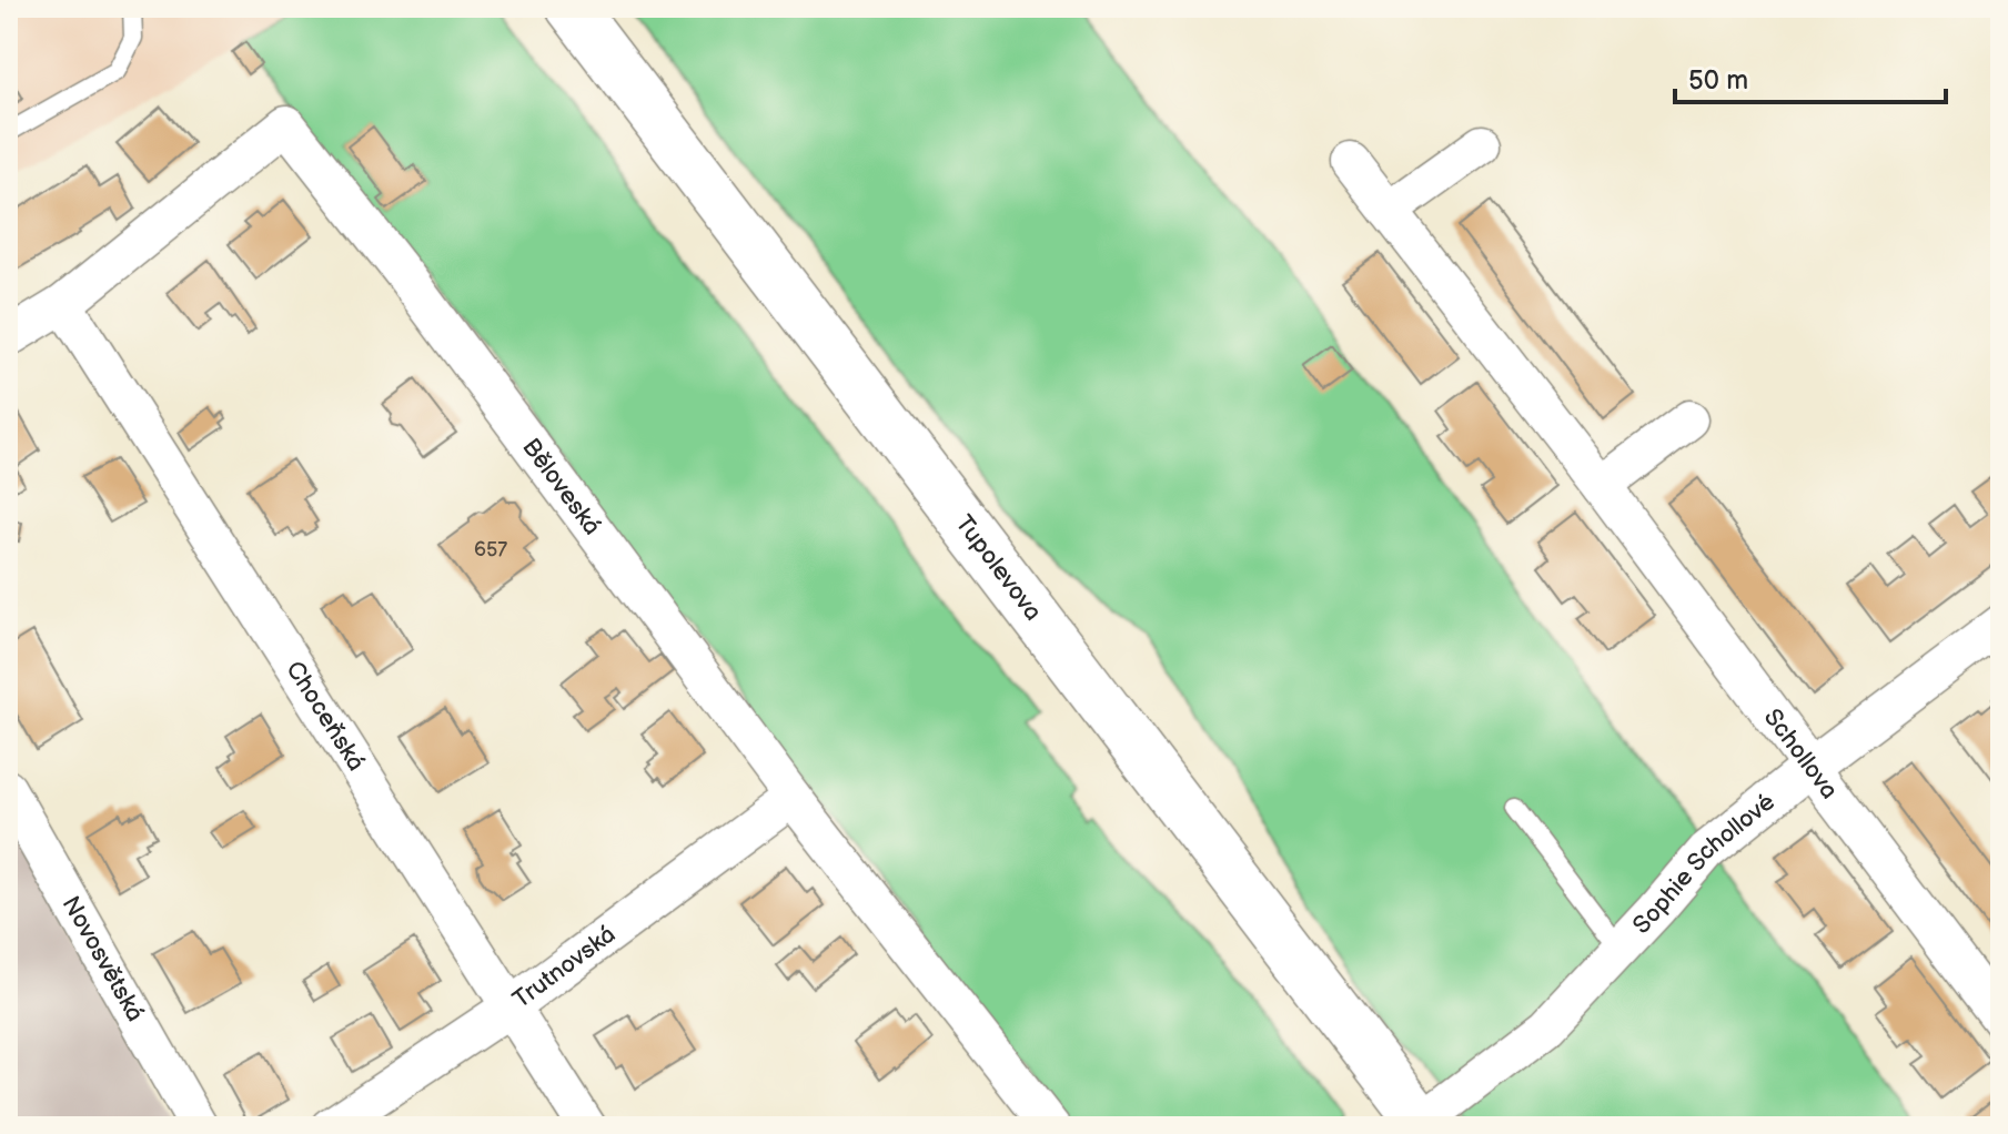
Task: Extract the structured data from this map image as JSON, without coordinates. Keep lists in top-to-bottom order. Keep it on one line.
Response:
{"streets":{"main road":["Tupolevova"],"street":["Běloveská","Choceňská","Schollova","Sophie Schollové","Novosvětská","Trutnovská"]},"crossings":[["Běloveská","Choceňská"],["Běloveská","Trutnovská"],["Tupolevova","Sophie Schollové"],["Choceňská","Trutnovská"],["Schollova","Sophie Schollové"]],"house_numbers":["657"],"scale_bar":"50 m"}
